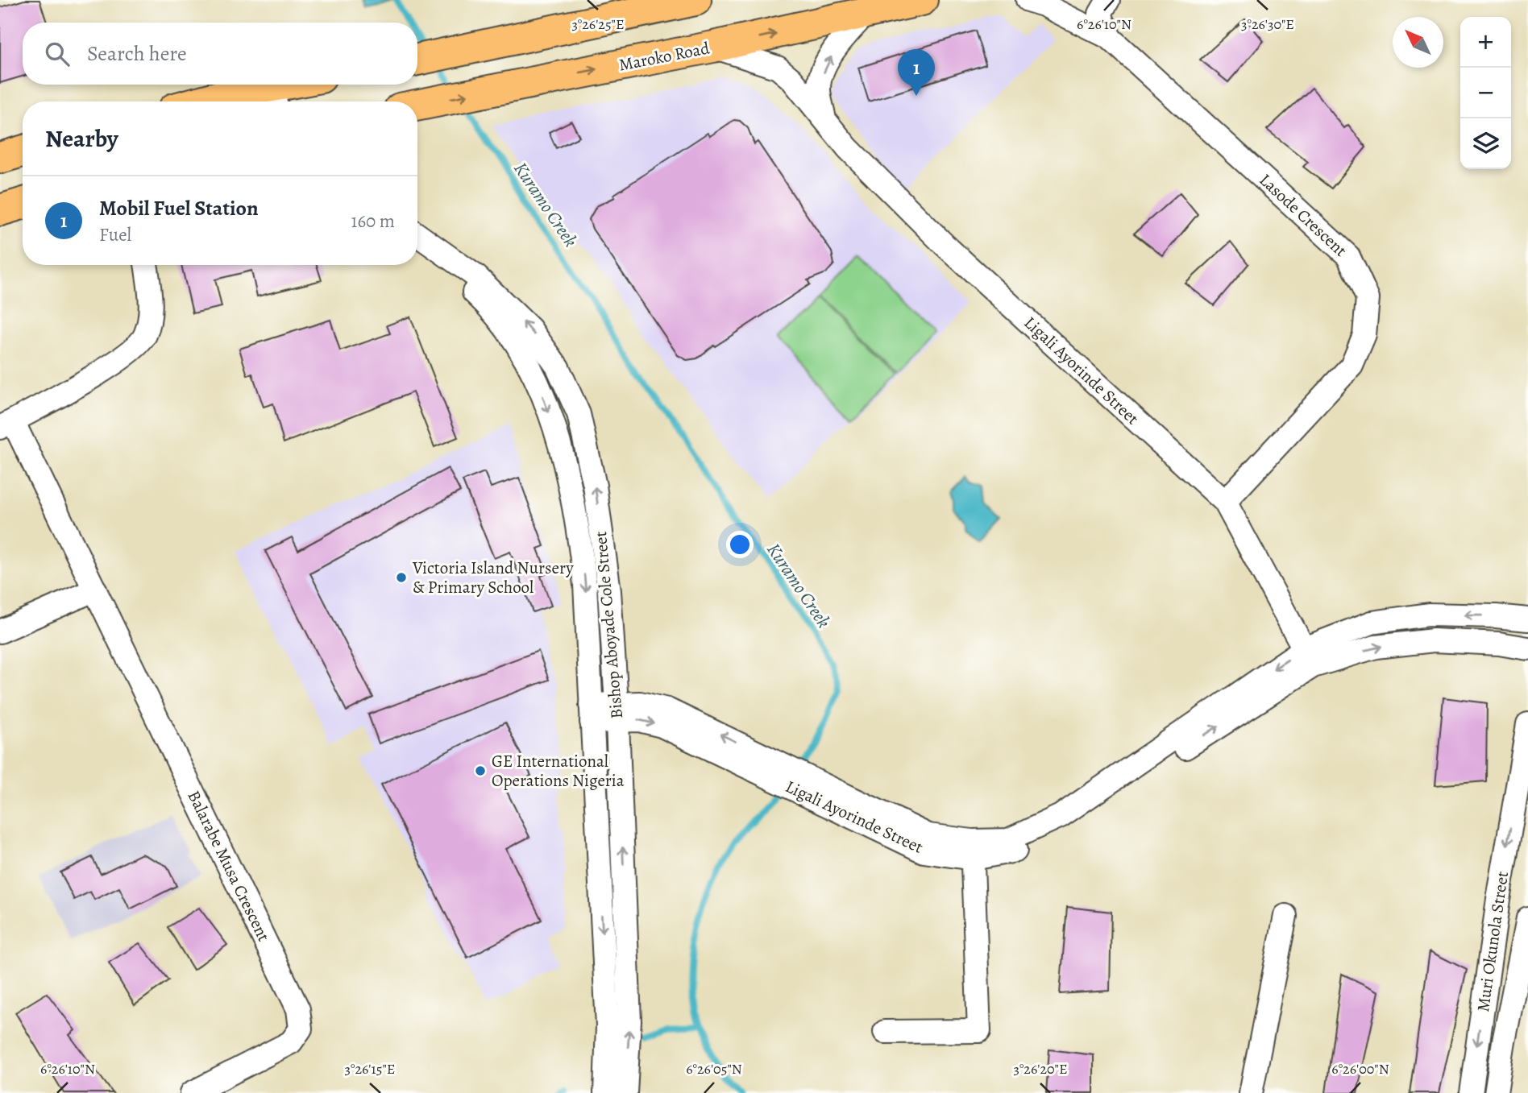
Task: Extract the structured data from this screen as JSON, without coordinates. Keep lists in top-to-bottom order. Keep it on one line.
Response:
{"streets":{"highway":["Maroko Road"],"street":["Lasode Crescent","Ligali Ayorinde Street","Bishop Aboyade Cole Street","Balarabe Musa Crescent","Muri Okunola Street"]},"crossings":[["Maroko Road","Ligali Ayorinde Street"],["Lasode Crescent","Ligali Ayorinde Street"],["Ligali Ayorinde Street","Bishop Aboyade Cole Street"]],"water":["Kuramo Creek"],"places":["Victoria Island Nursery & Primary School","GE International Operations Nigeria"],"north":"top left","page":{"map_buttons":["+","−"],"search":"Search here","pins":"1","heading":"Nearby","list":[{"mark":"1","name":"Mobil Fuel Station","note":"Fuel","value":"160 m"}]},"coordinates":["3°26'25\"E","3°26'30\"E","6°26'10\"N","6°26'05\"N","6°26'00\"N","3°26'15\"E","3°26'20\"E"]}
